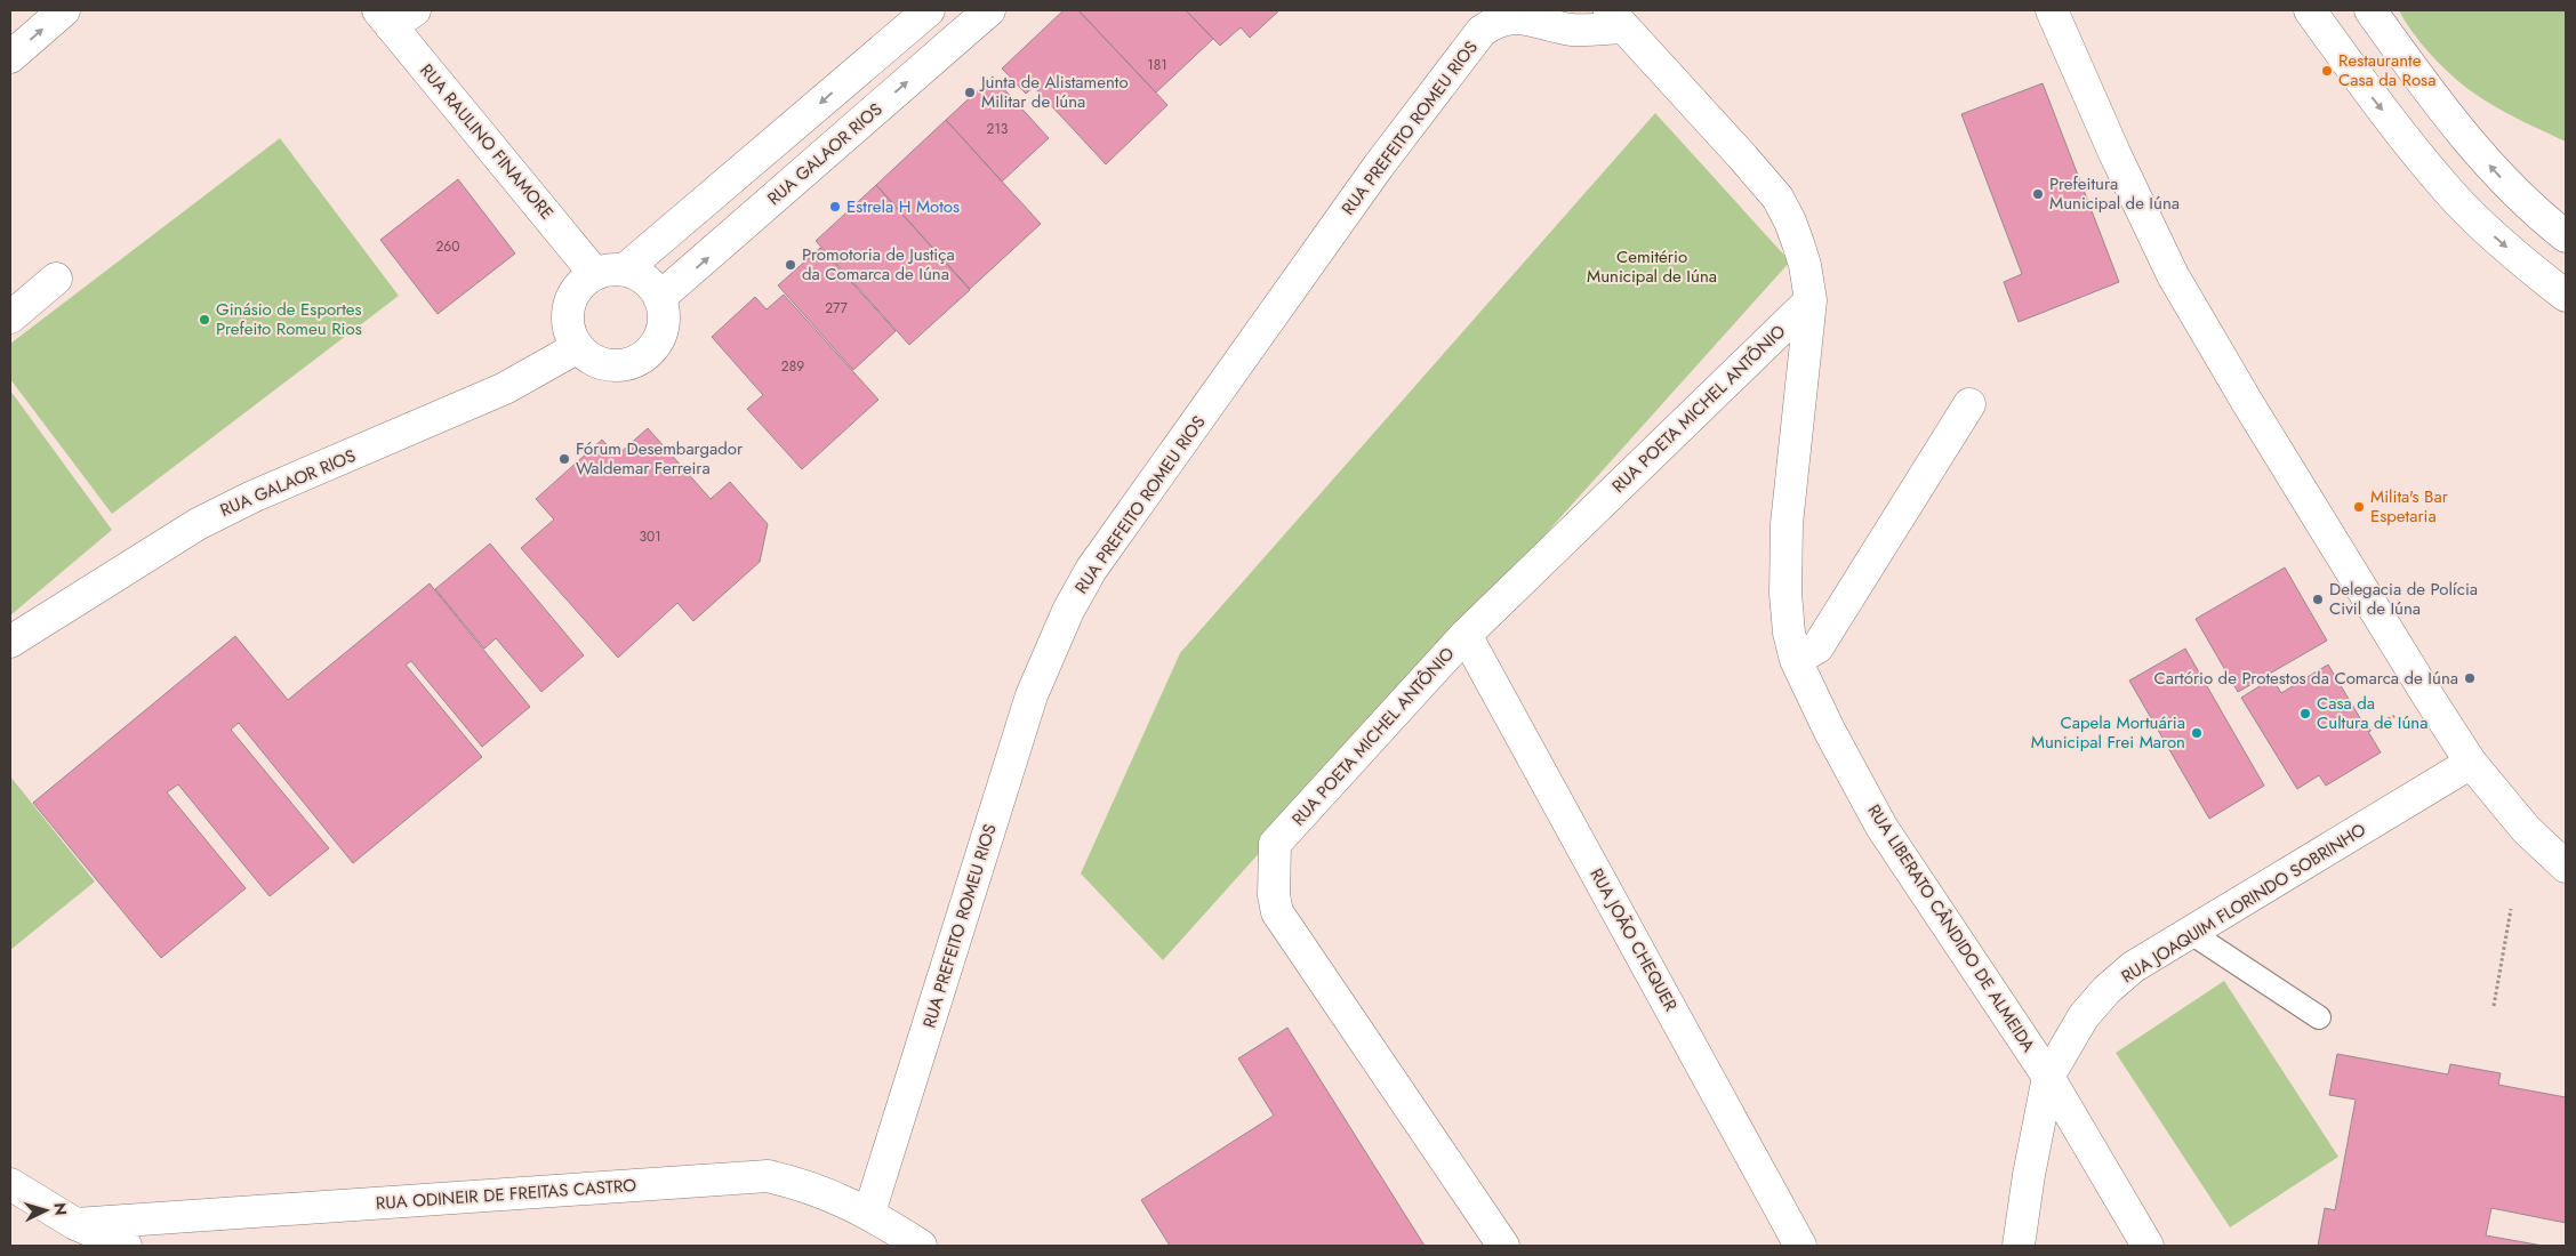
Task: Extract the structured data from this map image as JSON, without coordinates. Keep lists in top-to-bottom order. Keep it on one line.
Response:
{"streets":{"street":["RUA PREFEITO ROMEU RIOS","RUA RAULINO FINAMORE","RUA GALAOR RIOS","RUA POETA MICHEL ANTÔNIO","RUA JOAQUIM FLORINDO SOBRINHO","RUA LIBERATO CÂNDIDO DE ALMEIDA","RUA JOÃO CHEQUER","RUA ODINEIR DE FREITAS CASTRO"]},"crossings":[["RUA PREFEITO ROMEU RIOS","RUA LIBERATO CÂNDIDO DE ALMEIDA"],["RUA PREFEITO ROMEU RIOS","RUA ODINEIR DE FREITAS CASTRO"],["RUA RAULINO FINAMORE","RUA GALAOR RIOS"],["RUA POETA MICHEL ANTÔNIO","RUA LIBERATO CÂNDIDO DE ALMEIDA"],["RUA POETA MICHEL ANTÔNIO","RUA JOÃO CHEQUER"],["RUA JOAQUIM FLORINDO SOBRINHO","RUA LIBERATO CÂNDIDO DE ALMEIDA"]],"parks":["Cemitério Municipal de Iúna"],"places":["Restaurante Casa da Rosa","Junta de Alistamento Militar de Iúna","Prefeitura Municipal de Iúna","Estrela H Motos","Promotoria de Justiça da Comarca de Iúna","Ginásio de Esportes Prefeito Romeu Rios","Fórum Desembargador Waldemar Ferreira","Milita's Bar Espetaria","Delegacia de Polícia Civil de Iúna","Cartório de Protestos da Comarca de Iúna","Casa da Cultura de Iúna","Capela Mortuária Municipal Frei Maron"],"house_numbers":["181","213","260","277","289","301"],"north":"right"}
